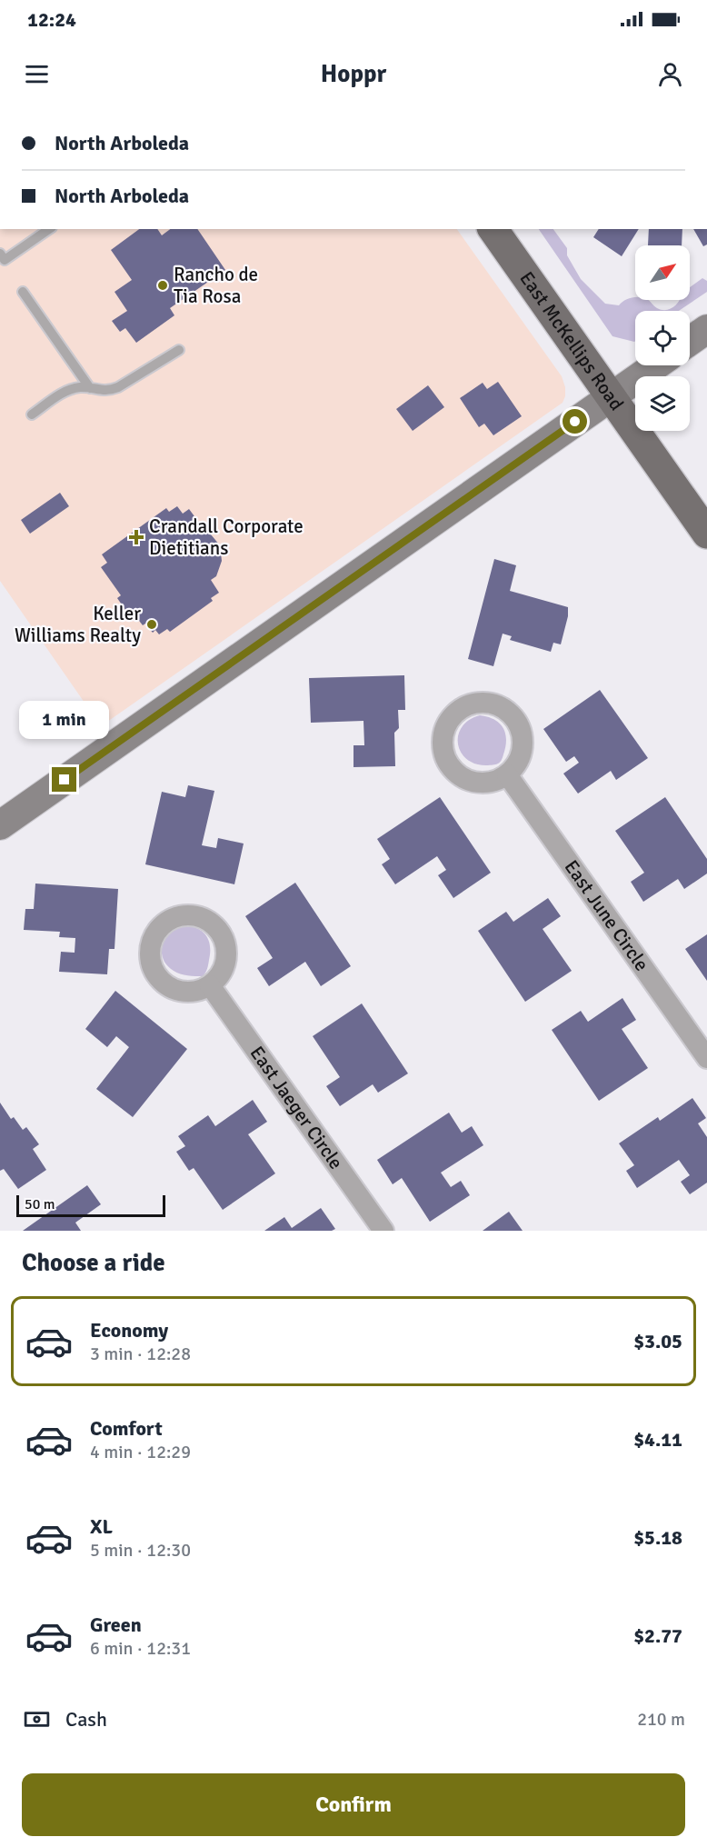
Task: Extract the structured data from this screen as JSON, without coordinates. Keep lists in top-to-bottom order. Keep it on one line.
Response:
{"streets":{"main road":["East McKellips Road"],"street":["East June Circle","East Jaeger Circle"]},"places":{"other":["Rancho de Tia Rosa","Keller Williams Realty"],"health":["Crandall Corporate Dietitians"]},"scale_bar":"50 m","north":"top right","page":{"status":"12:24","header":"Hoppr","banner":["North Arboleda","North Arboleda"],"bubble":"1 min","scale":"50 m","heading":"Choose a ride","list":[{"name":"Economy","note":"3 min · 12:28","value":"$3.05"},{"name":"Comfort","note":"4 min · 12:29","value":"$4.11"},{"name":"XL","note":"5 min · 12:30","value":"$5.18"},{"name":"Green","note":"6 min · 12:31","value":"$2.77"}],"pay":["Cash","210 m"],"buttons":"Confirm"}}
